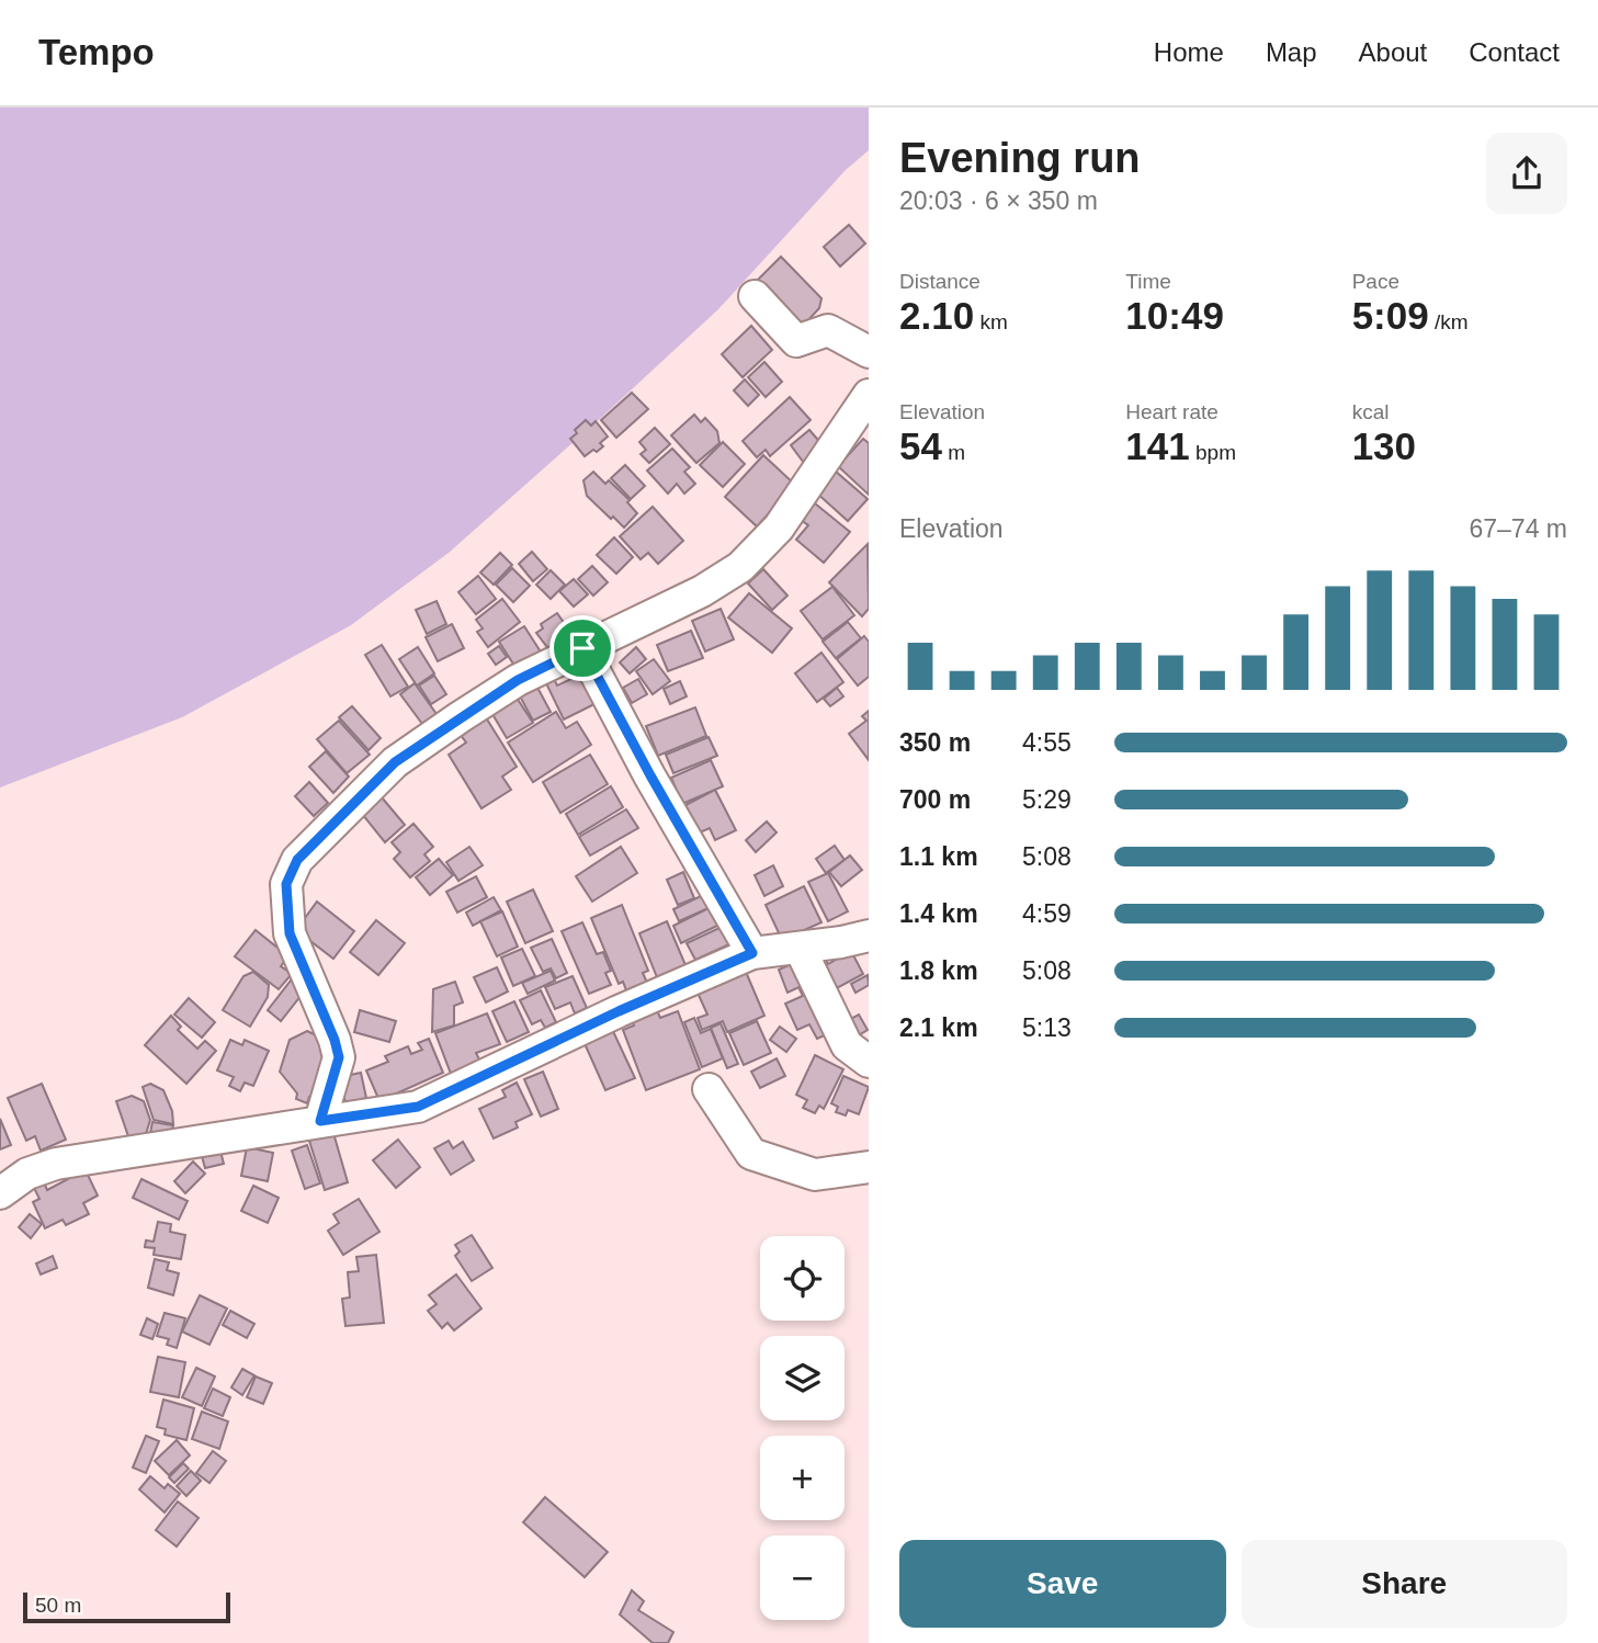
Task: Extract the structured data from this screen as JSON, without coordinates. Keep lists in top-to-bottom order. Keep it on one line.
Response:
{"scale_bar":"50 m","page":{"header":"Tempo","nav":["Home","Map","About","Contact"],"heading":["Evening run","20:03 · 6 × 350 m"],"stats":[["Distance","2.10 km"],["Time","10:49"],["Pace","5:09 /km"],["Elevation","54 m"],["Heart rate","141 bpm"],["kcal","130"]],"chart":["Elevation","67–74 m"],"list":[{"name":"350 m","note":"4:55"},{"name":"700 m","note":"5:29"},{"name":"1.1 km","note":"5:08"},{"name":"1.4 km","note":"4:59"},{"name":"1.8 km","note":"5:08"},{"name":"2.1 km","note":"5:13"}],"map_buttons":["+","−"],"buttons":["Save","Share"],"scale":"50 m"}}
